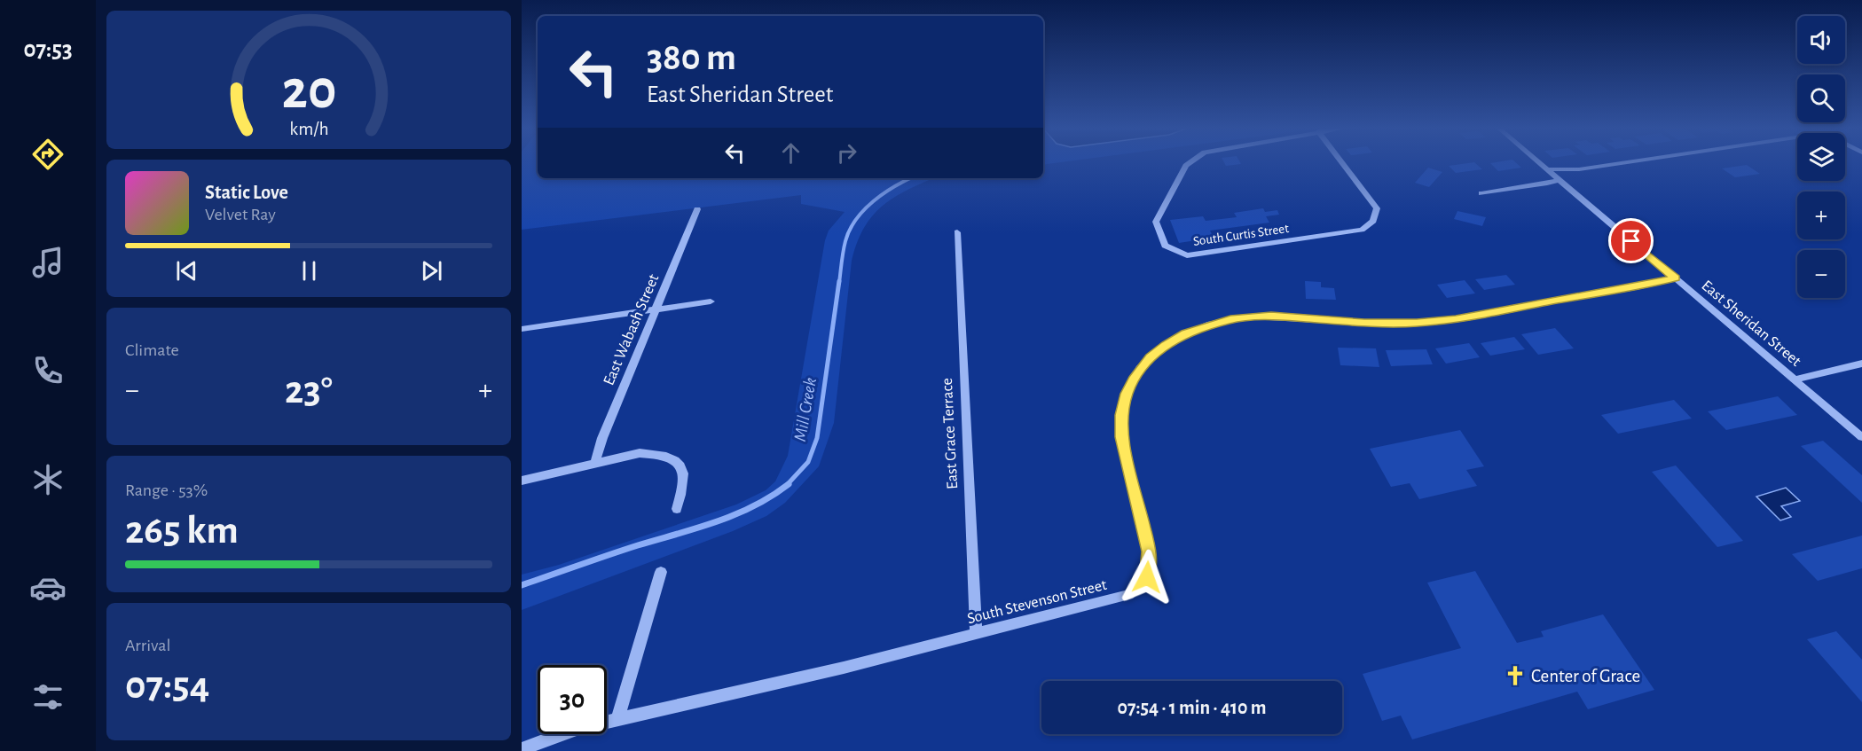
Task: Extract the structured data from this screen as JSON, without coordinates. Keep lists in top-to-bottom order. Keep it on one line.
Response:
{"streets":{"street":["South Curtis Street","East Sheridan Street","East Wabash Street","East Grace Terrace","South Stevenson Street"]},"crossings":[["East Sheridan Street","South Stevenson Street"],["East Grace Terrace","South Stevenson Street"]],"water":["Mill Creek"],"places":{"church":["Center of Grace"]},"page":{"tabs":"07:53","map_buttons":["+","−"],"turn":["380 m","East Sheridan Street"],"song":["Static Love","Velvet Ray"],"tile":["Climate",["Range · 53%","265 km"],["Arrival","07:54"]],"heat":["−","23°","+"],"limit":"30","trip":"07:54 · 1 min · 410 m","gauge":["20","km/h"]}}
